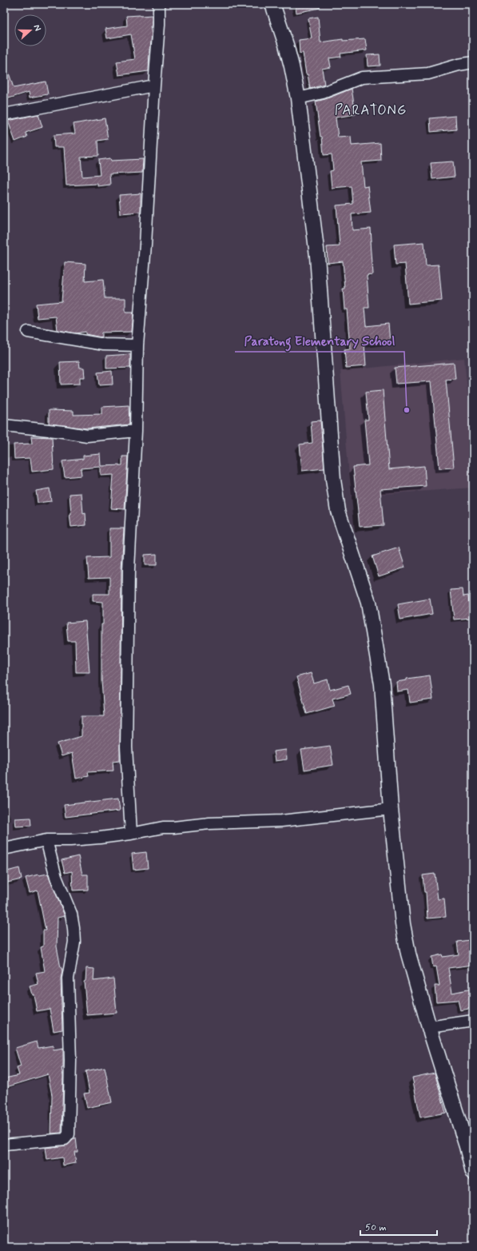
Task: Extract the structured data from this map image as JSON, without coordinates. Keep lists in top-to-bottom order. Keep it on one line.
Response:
{"districts":["PARATONG"],"places":["Paratong Elementary School"],"scale_bar":"50 m","north":"right"}
